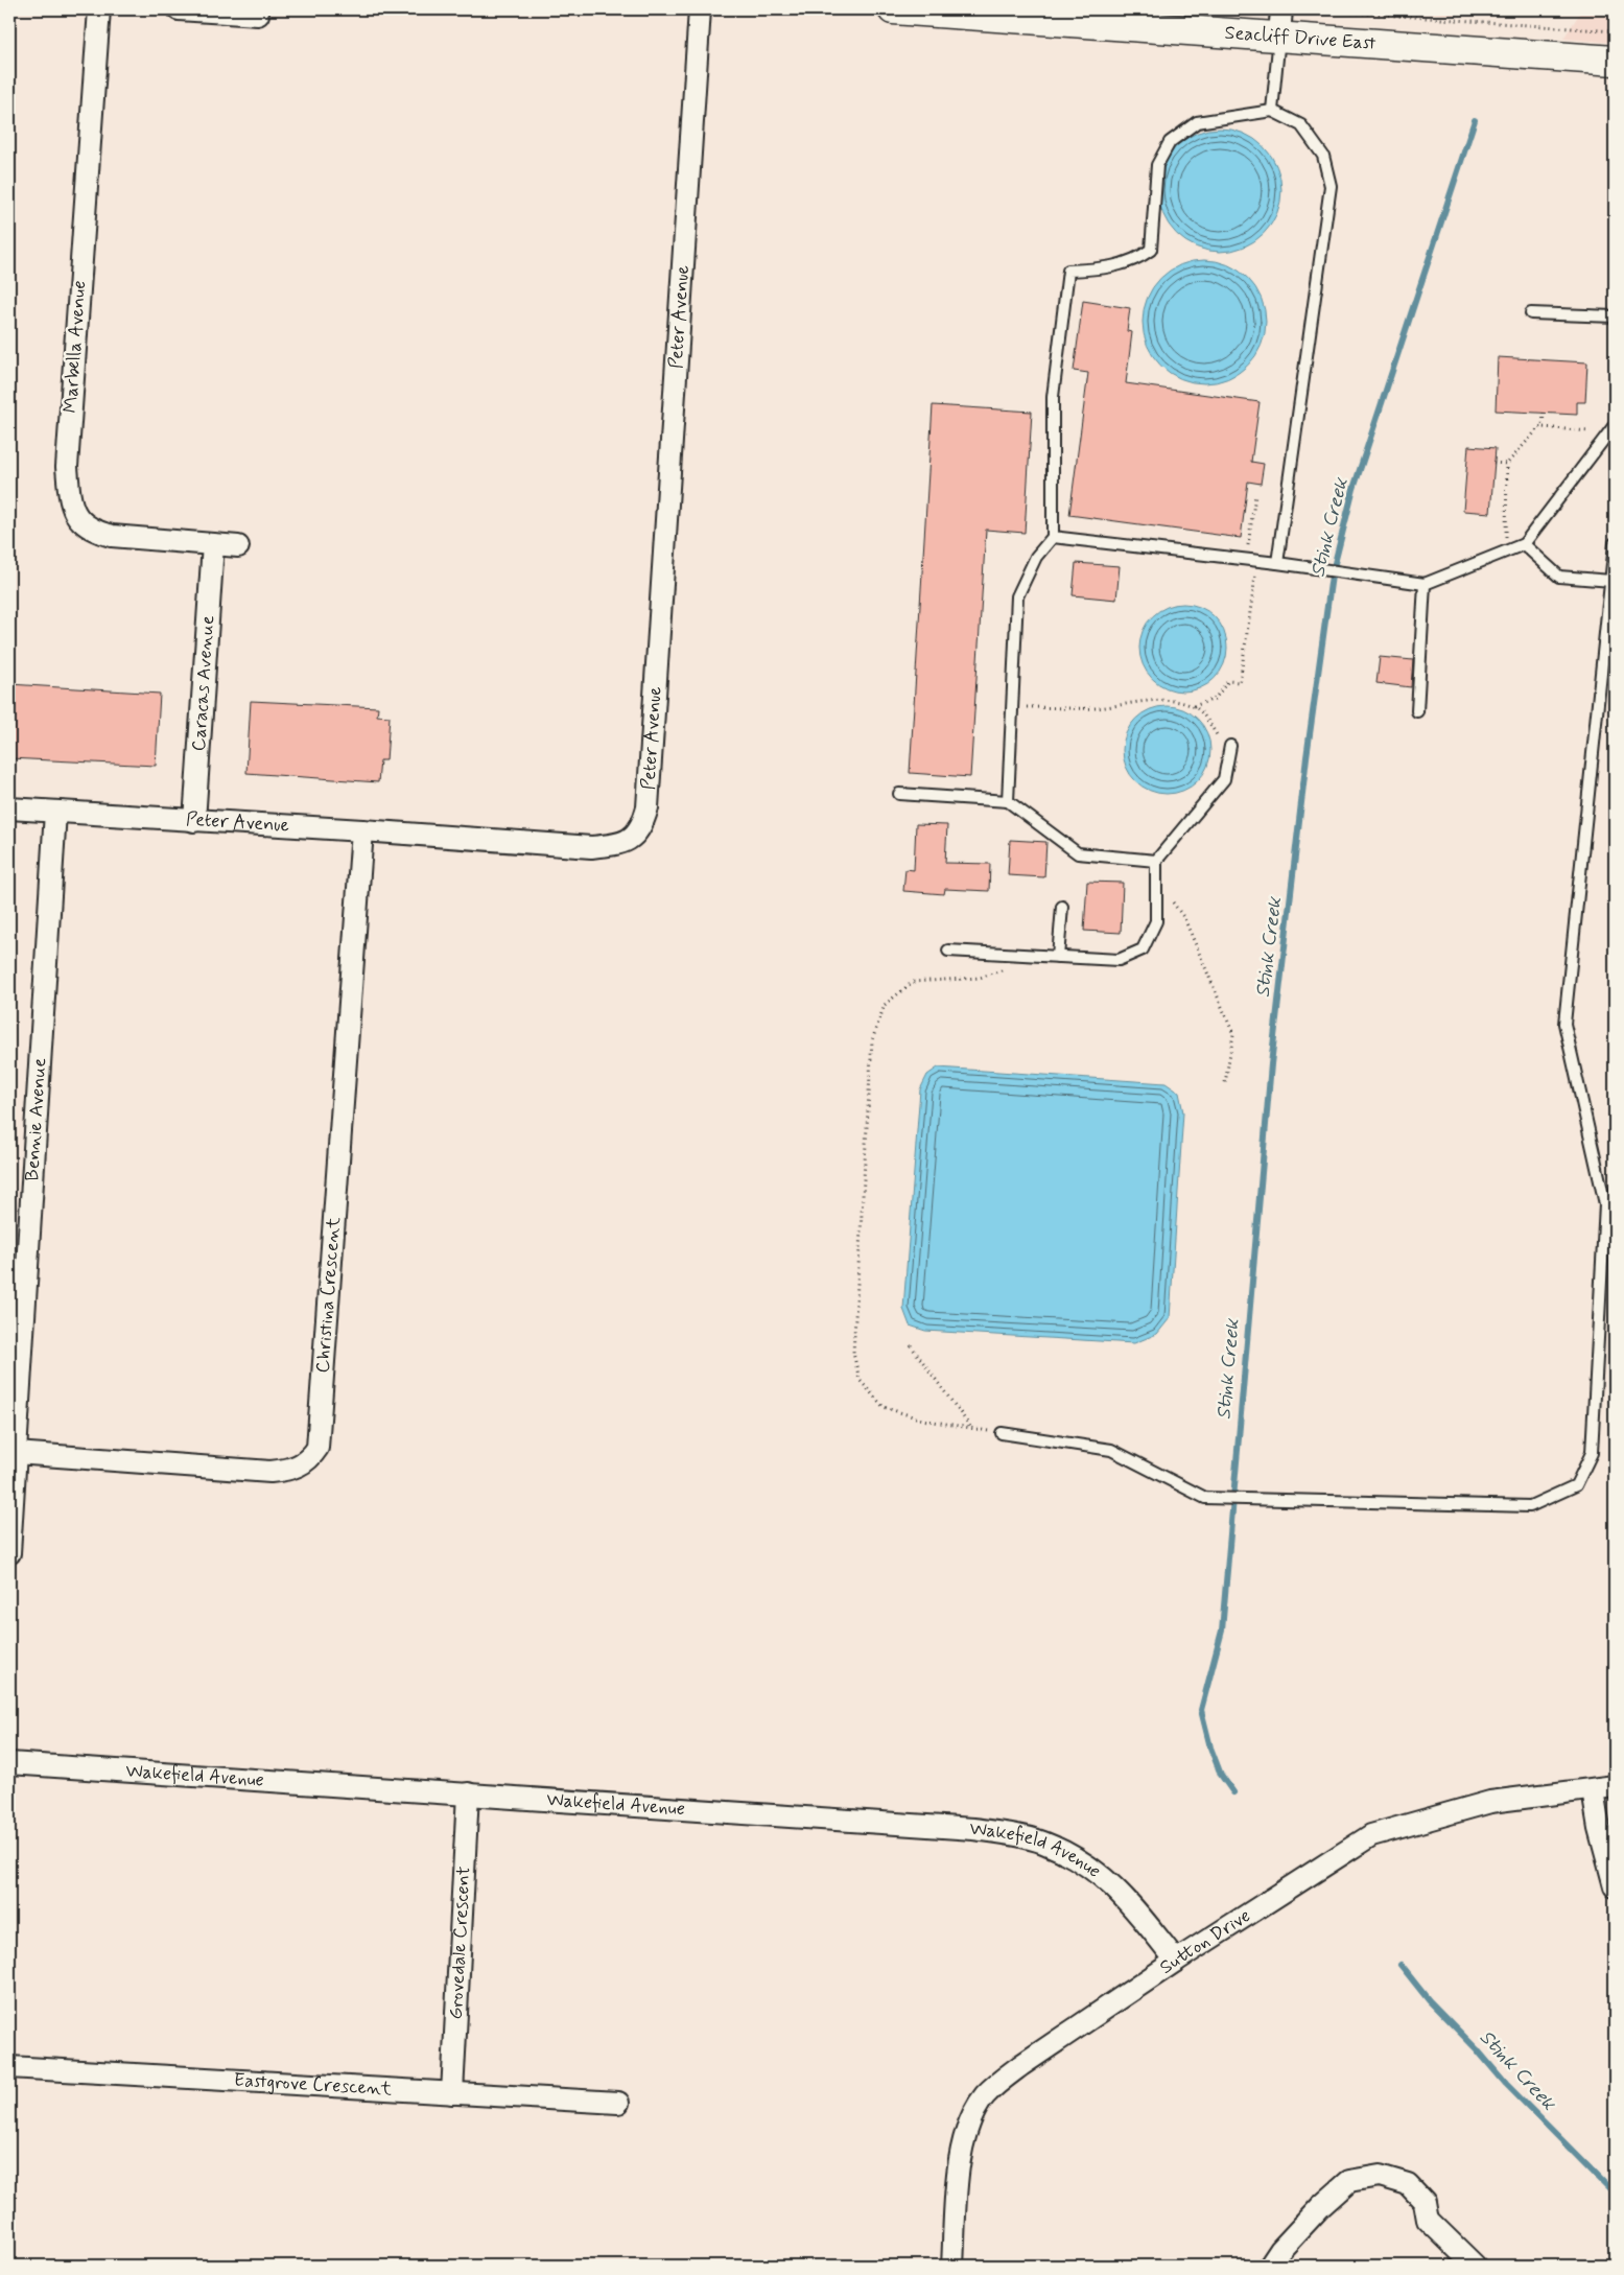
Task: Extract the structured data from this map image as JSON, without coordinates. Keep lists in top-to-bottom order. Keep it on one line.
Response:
{"streets":{"main road":["Seacliff Drive East"],"street":["Peter Avenue","Marbella Avenue","Caracas Avenue","Bennie Avenue","Christina Crescent","Wakefield Avenue","Sutton Drive","Grovedale Crescent","Eastgrove Crescent"]},"crossings":[["Peter Avenue","Caracas Avenue"],["Peter Avenue","Bennie Avenue"],["Peter Avenue","Christina Crescent"],["Marbella Avenue","Caracas Avenue"],["Bennie Avenue","Christina Crescent"],["Wakefield Avenue","Sutton Drive"],["Wakefield Avenue","Grovedale Crescent"],["Grovedale Crescent","Eastgrove Crescent"]],"water":["Stink Creek"]}
